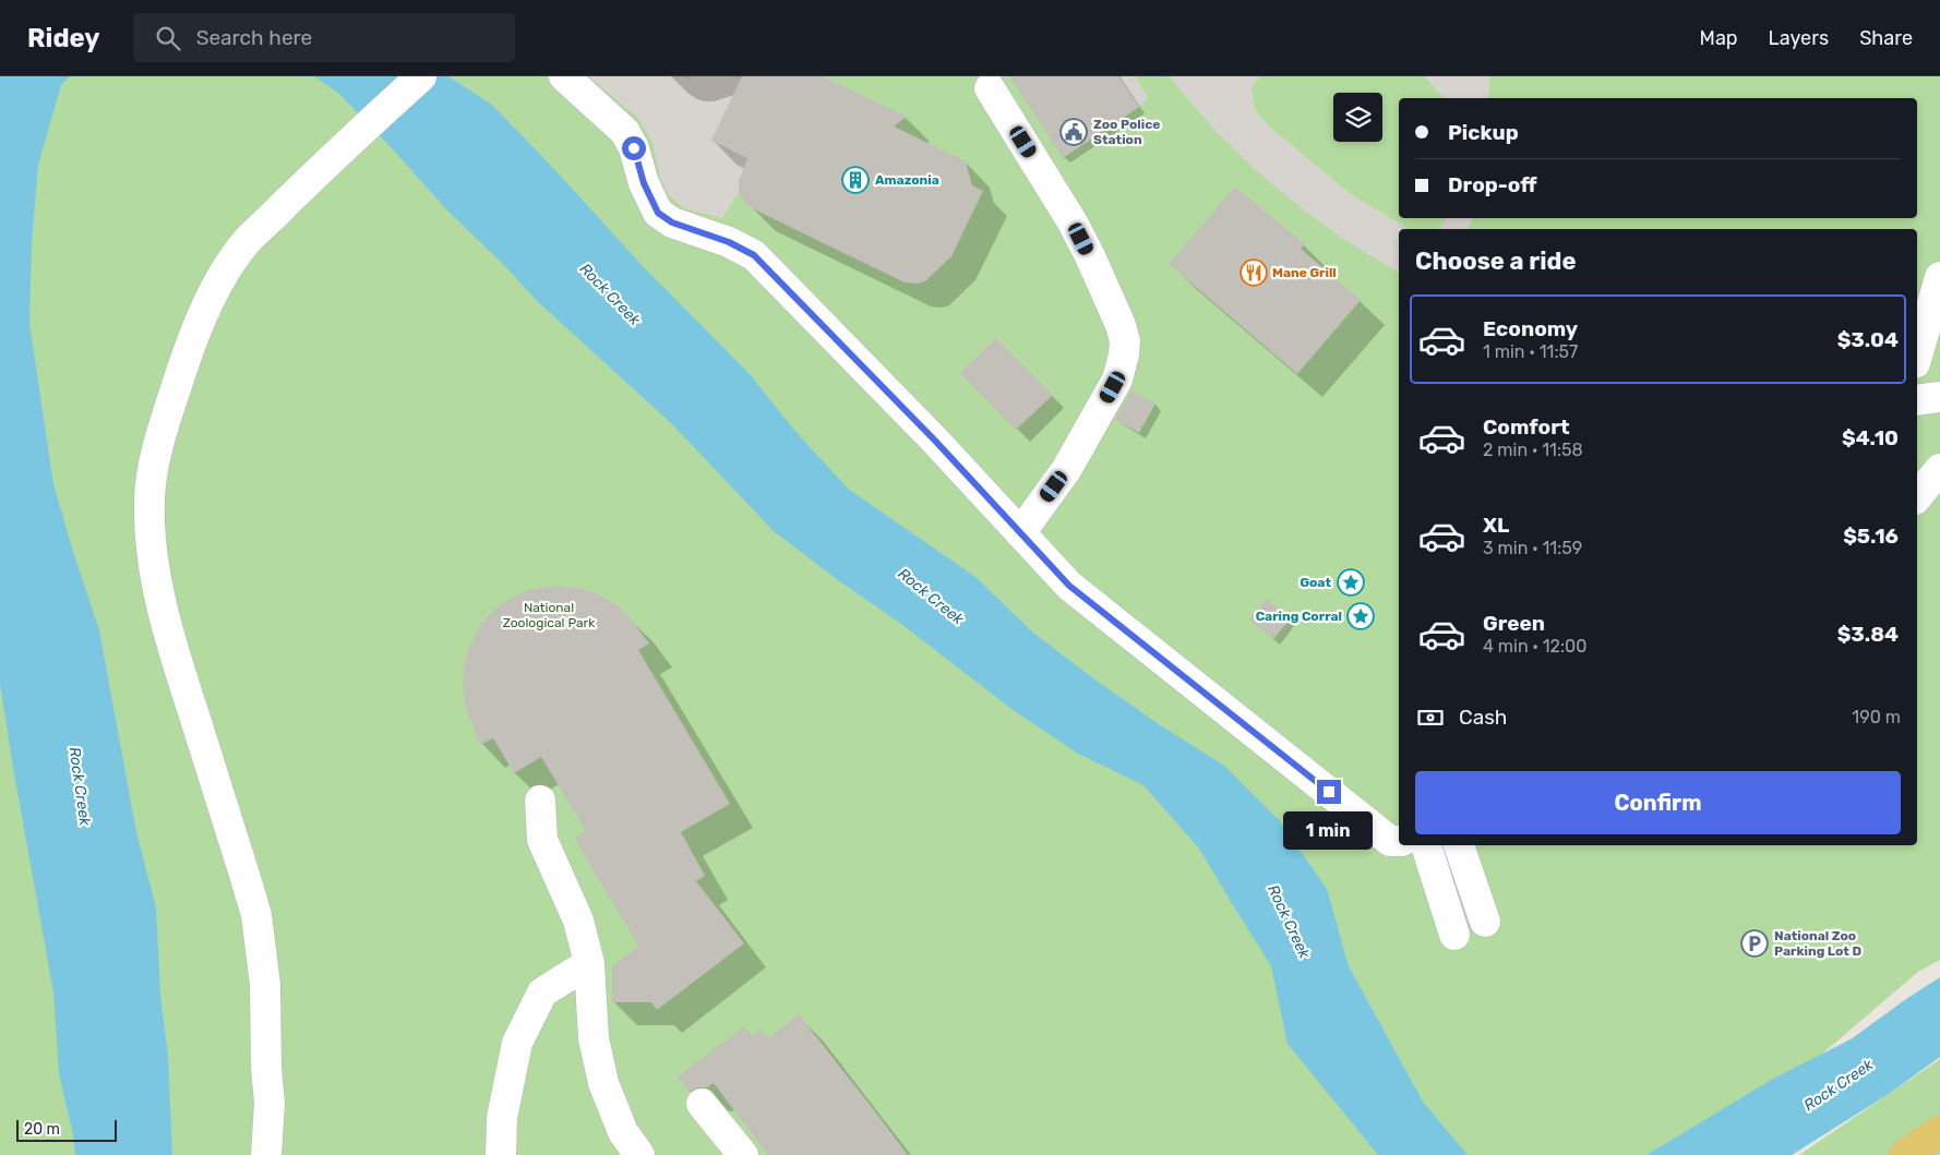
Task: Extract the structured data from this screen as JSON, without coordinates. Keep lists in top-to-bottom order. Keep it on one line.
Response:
{"water":["Rock Creek"],"parks":["National Zoological Park"],"places":{"public building":["Zoo Police Station"],"building":["Amazonia"],"restaurant":["Mane Grill"],"place":["Goat","Caring Corral"],"parking":["National Zoo Parking Lot D"]},"scale_bar":"20 m","page":{"header":"Ridey","search":"Search here","nav":["Map","Layers","Share"],"banner":["Pickup","Drop-off"],"heading":"Choose a ride","list":[{"name":"Economy","note":"1 min · 11:57","value":"$3.04"},{"name":"Comfort","note":"2 min · 11:58","value":"$4.10"},{"name":"XL","note":"3 min · 11:59","value":"$5.16"},{"name":"Green","note":"4 min · 12:00","value":"$3.84"}],"pay":["Cash","190 m"],"buttons":"Confirm","bubble":"1 min","scale":"20 m"}}
